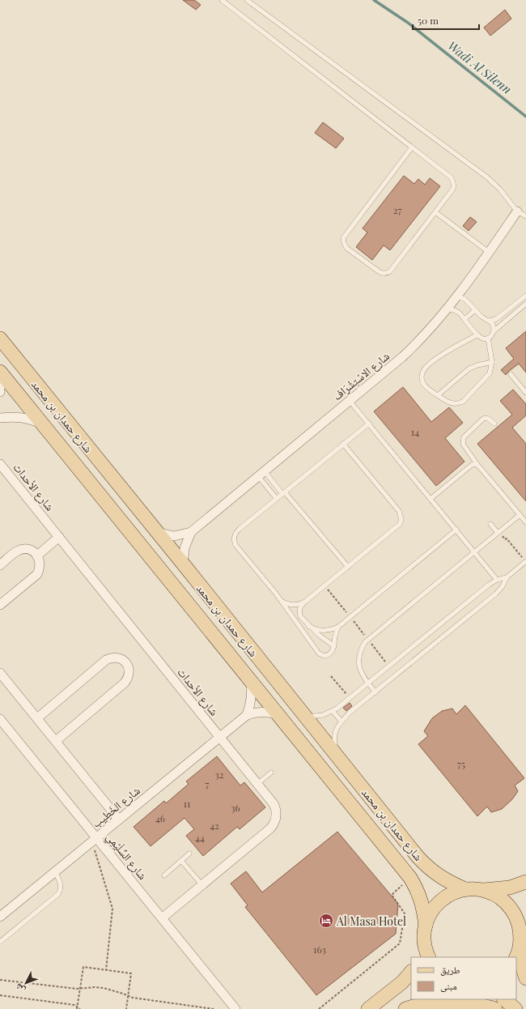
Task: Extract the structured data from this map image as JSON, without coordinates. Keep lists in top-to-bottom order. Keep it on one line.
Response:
{"streets":{"main road":["شارع حمدان بن محمد"],"street":["شارع الاسْتِشْرَاف","شارع الأحداث","شارع الخَطِيب","شارع السِّلَيْمِي"]},"crossings":[["شارع الاسْتِشْرَاف","شارع حمدان بن محمد"],["شارع الأحداث","شارع الخَطِيب"],["شارع الأحداث","شارع السِّلَيْمِي"],["شارع الخَطِيب","شارع السِّلَيْمِي"]],"water":["Wadi Al Silenn"],"places":{"hotel":["Al Masa Hotel"]},"house_numbers":["27","14","75","32","7","11","36","46","42","44","163"],"legend":["طريق","مبنى"],"scale_bar":"50 m","north":"bottom left"}
